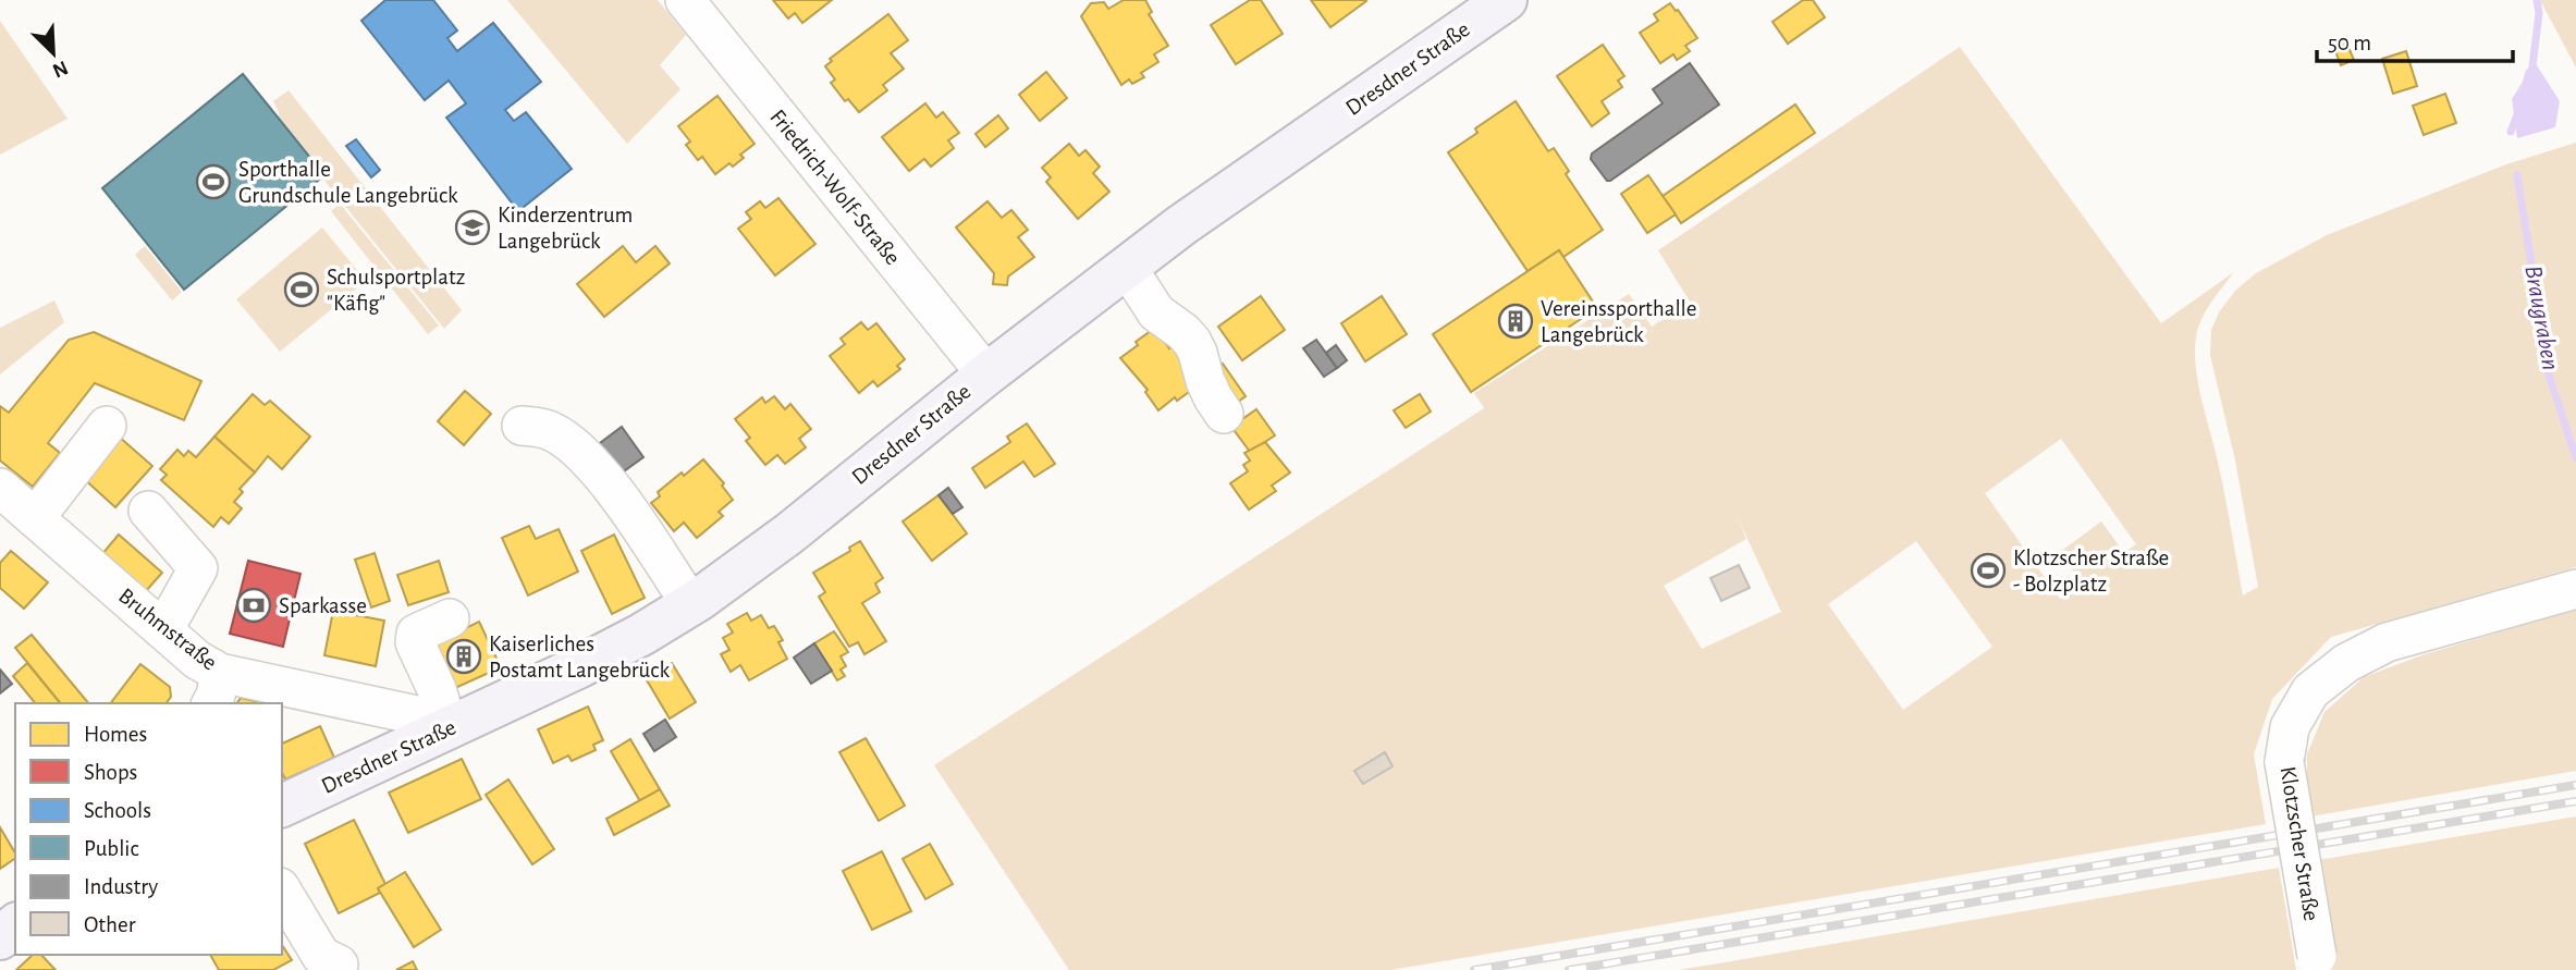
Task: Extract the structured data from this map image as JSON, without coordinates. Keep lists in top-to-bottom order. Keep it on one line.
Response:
{"streets":{"main road":["Dresdner Straße"],"street":["Friedrich-Wolf-Straße","Bruhmstraße","Klotzscher Straße"]},"crossings":[["Dresdner Straße","Friedrich-Wolf-Straße"],["Dresdner Straße","Bruhmstraße"]],"water":["Braugraben"],"places":{"sports":["Sporthalle Grundschule Langebrück","Schulsportplatz \"Käfig\"","Klotzscher Straße - Bolzplatz"],"school or university":["Kinderzentrum Langebrück"],"building":["Vereinssporthalle Langebrück","Kaiserliches Postamt Langebrück"],"bank":["Sparkasse"]},"legend":["Homes","Shops","Schools","Public","Industry","Other"],"scale_bar":"50 m","north":"bottom right"}
